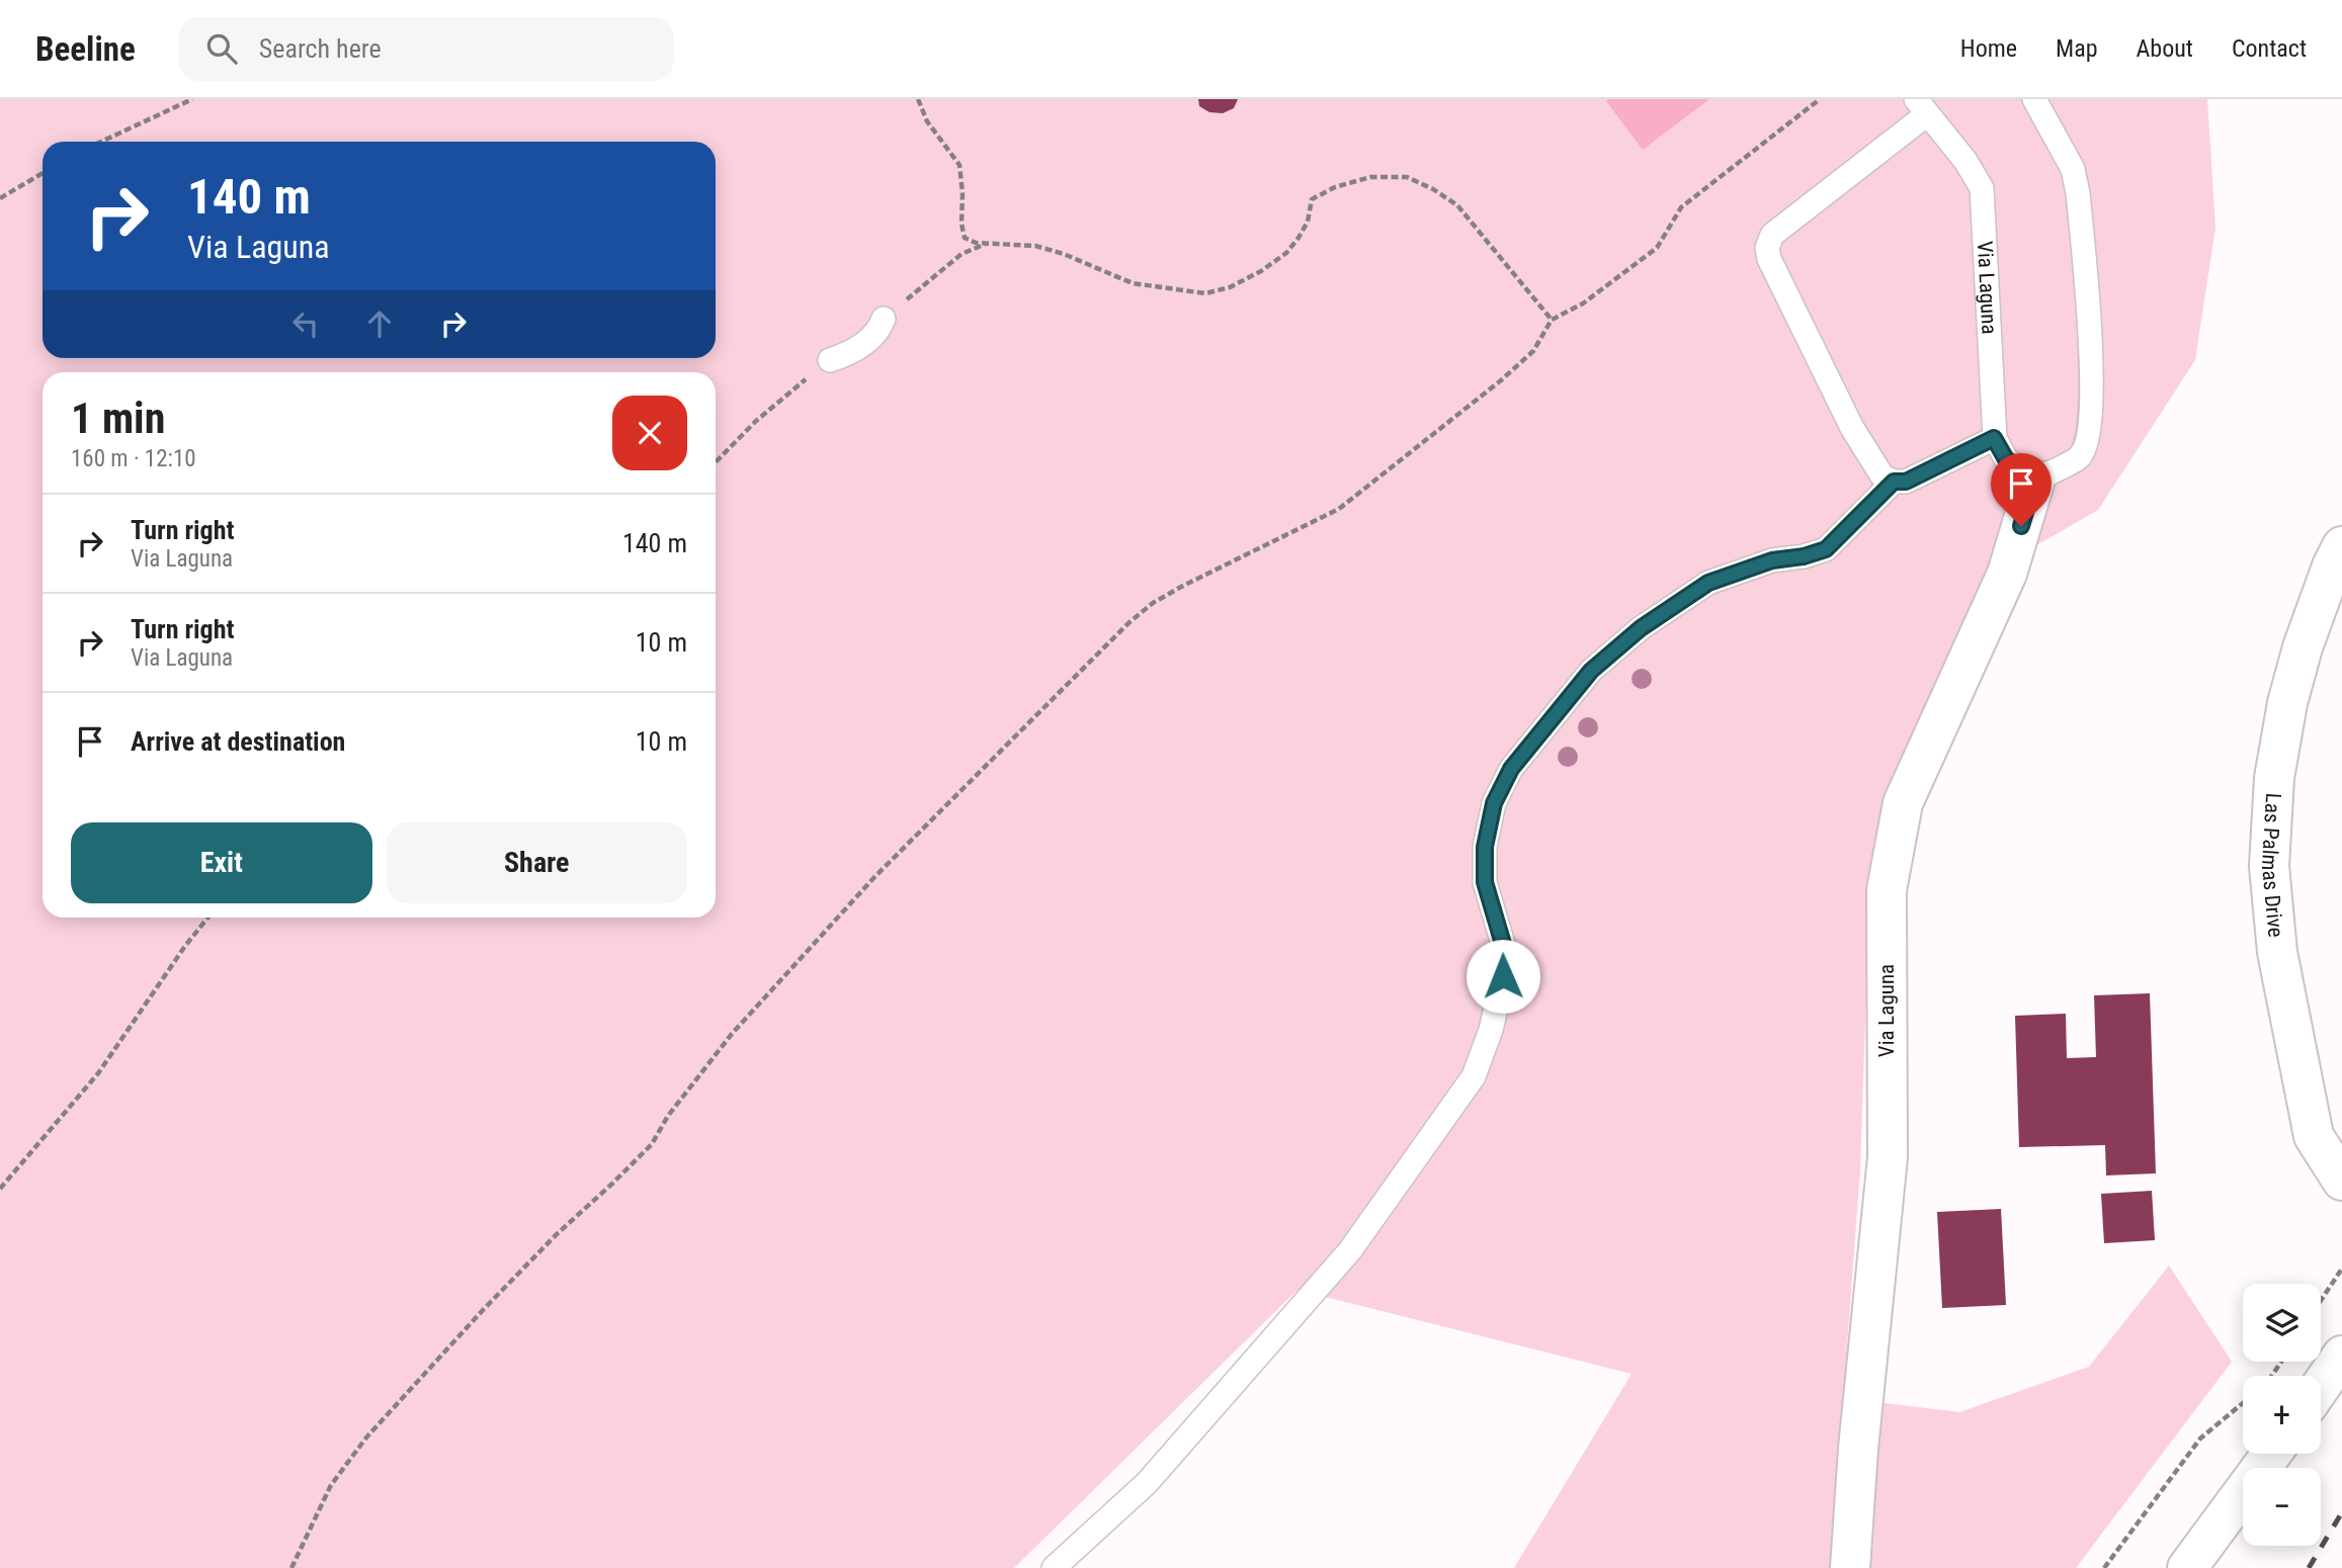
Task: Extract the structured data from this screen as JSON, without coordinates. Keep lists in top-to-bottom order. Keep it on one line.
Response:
{"streets":{"street":["Via Laguna","Las Palmas Drive"]},"page":{"header":"Beeline","search":"Search here","nav":["Home","Map","About","Contact"],"turn":["140 m","Via Laguna"],"heading":["1 min","160 m · 12:10"],"list":[{"name":"Turn right","note":"Via Laguna","value":"140 m"},{"name":"Turn right","note":"Via Laguna","value":"10 m"},{"name":"Arrive at destination","value":"10 m"}],"buttons":["Exit","Share"],"map_buttons":["+","−"]}}
